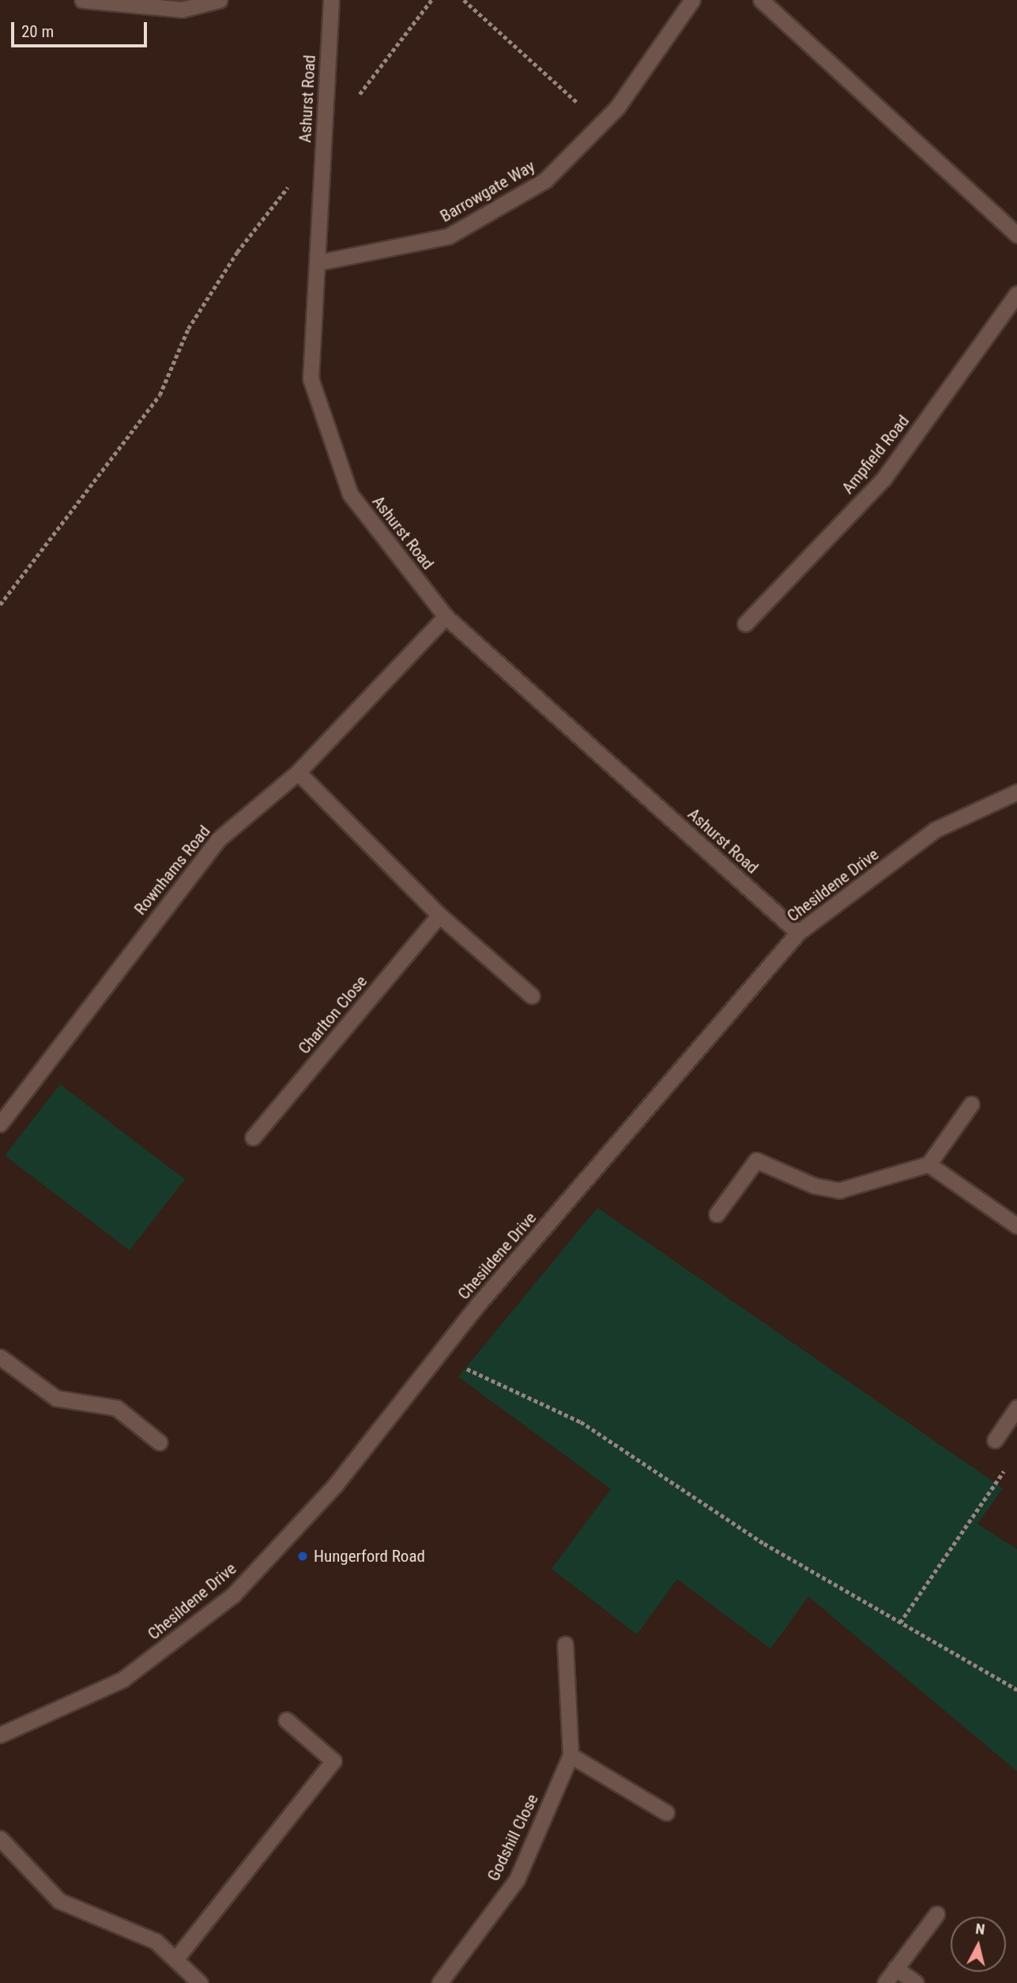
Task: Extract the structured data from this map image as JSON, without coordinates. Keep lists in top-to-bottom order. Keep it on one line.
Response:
{"streets":{"street":["Ashurst Road","Barrowgate Way","Ampfield Road","Rownhams Road","Chesildene Drive","Charlton Close","Godshill Close"]},"crossings":[["Ashurst Road","Barrowgate Way"],["Ashurst Road","Rownhams Road"],["Ashurst Road","Chesildene Drive"]],"places":["Hungerford Road"],"scale_bar":"20 m","north":"top"}
